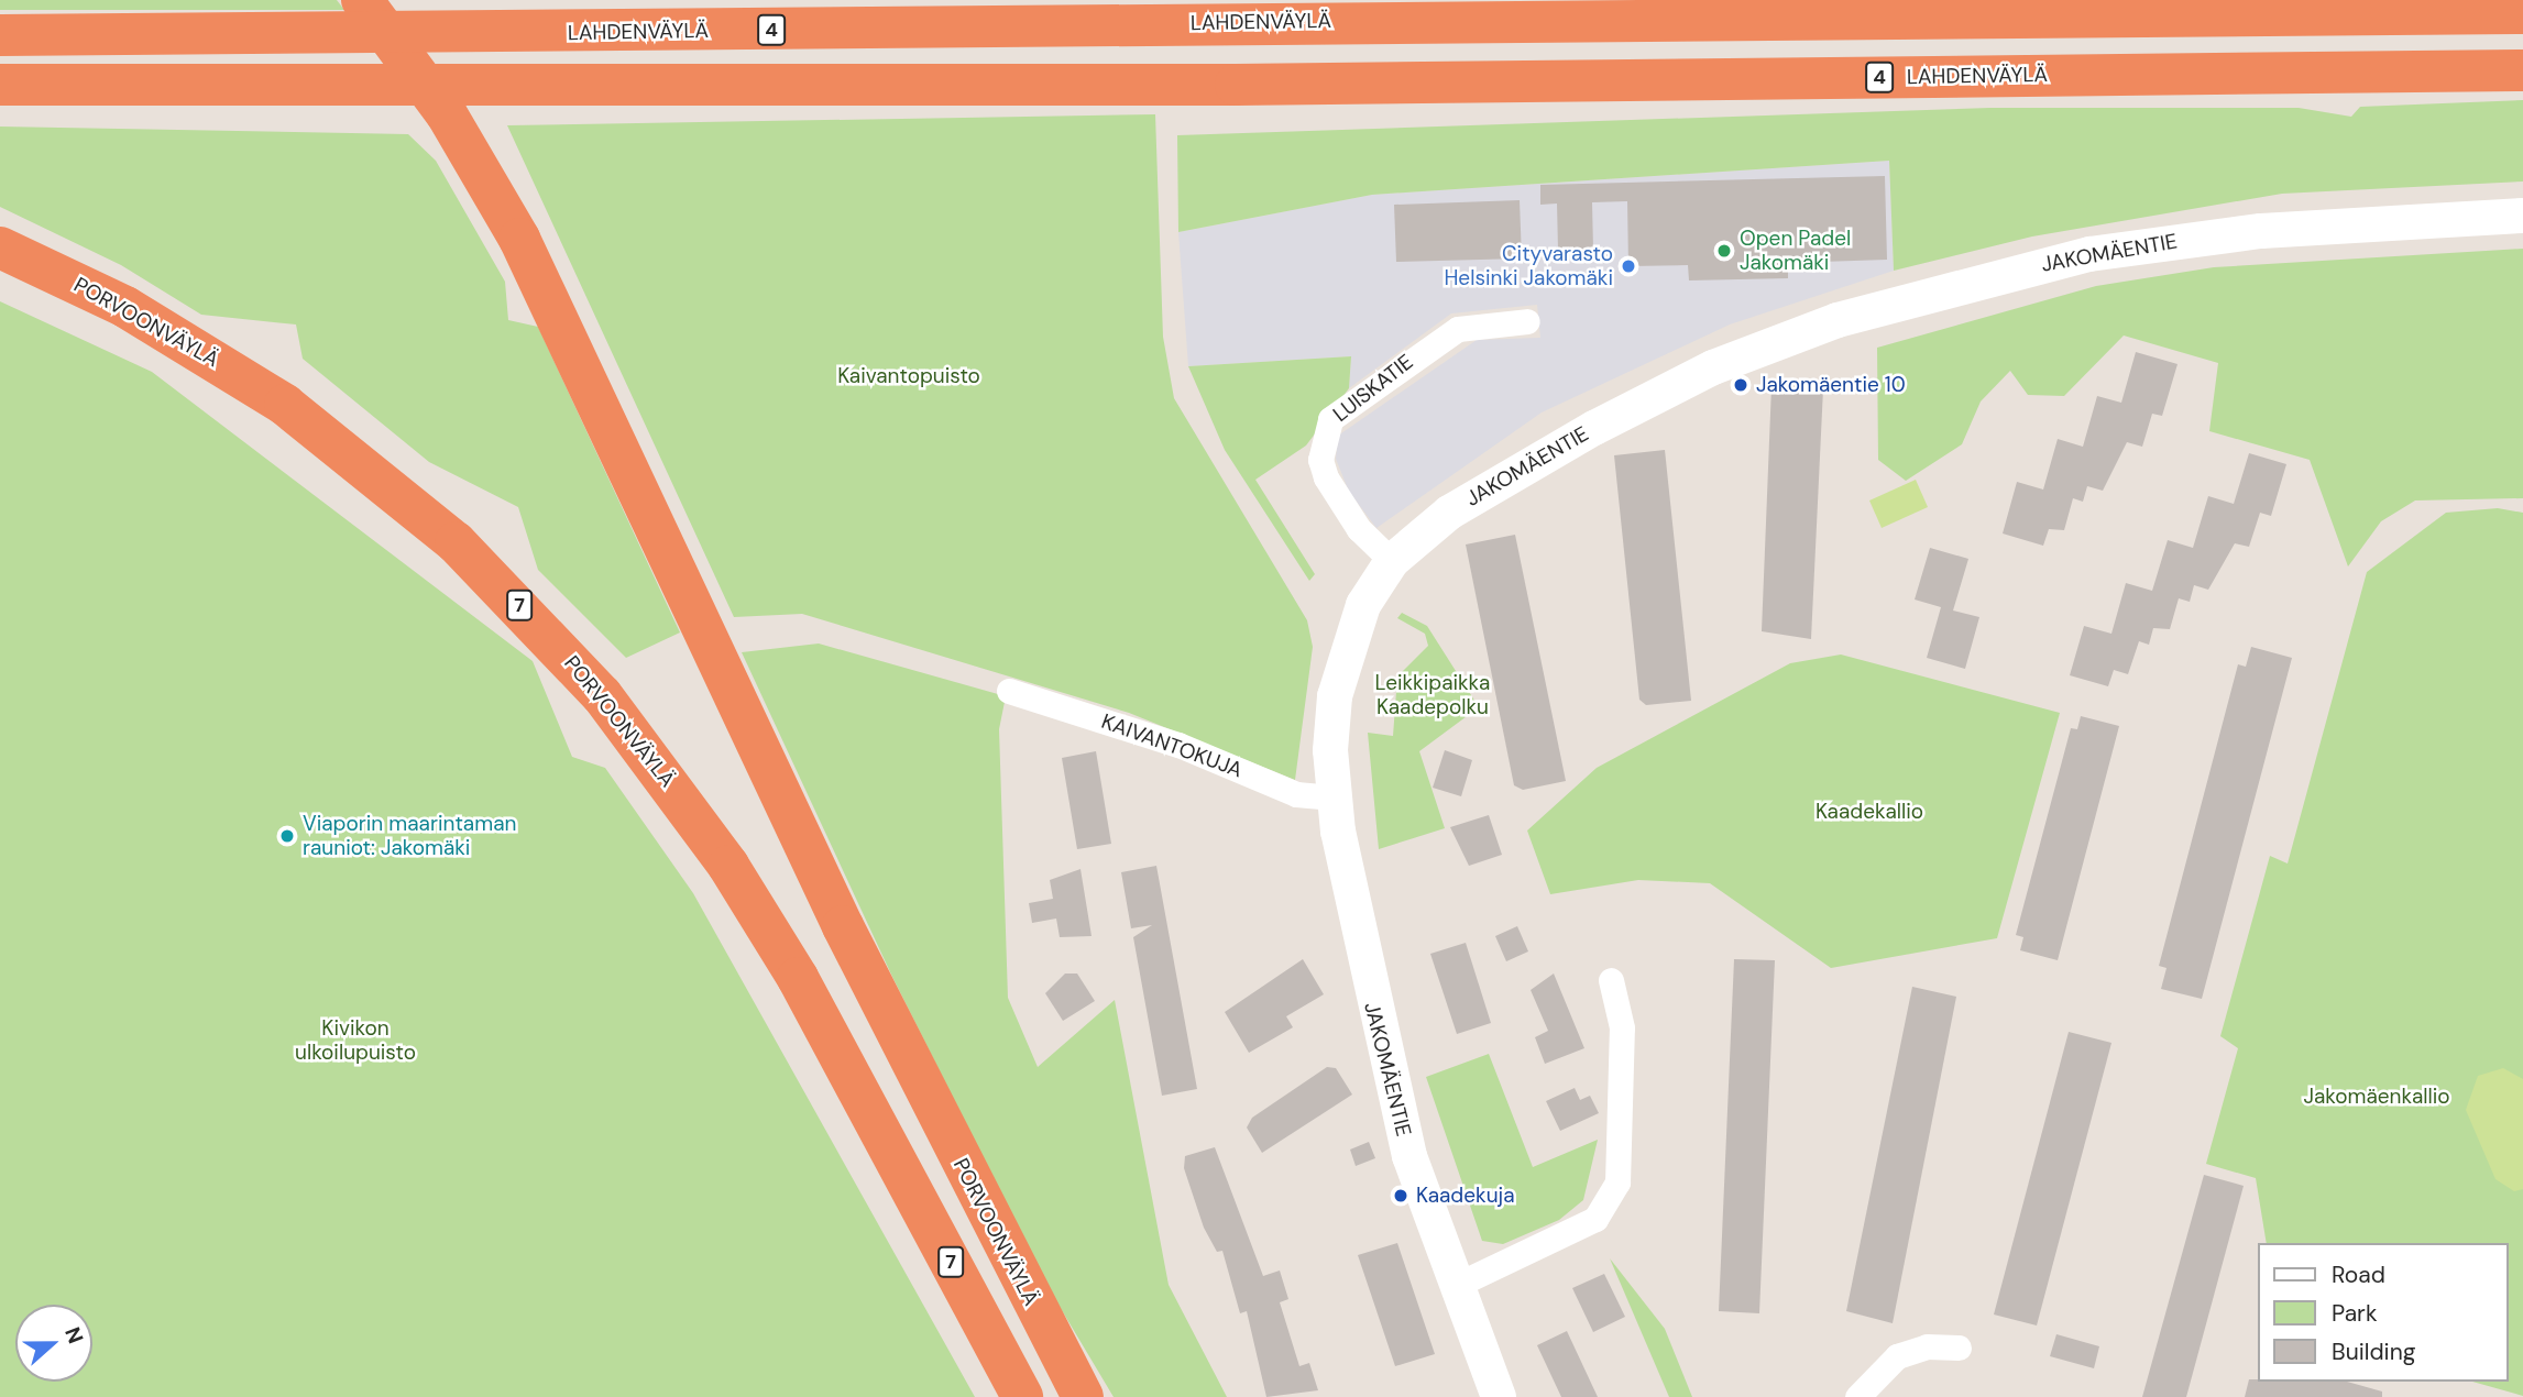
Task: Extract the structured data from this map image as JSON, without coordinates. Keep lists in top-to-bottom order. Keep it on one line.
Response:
{"streets":{"highway":["LAHDENVÄYLÄ","4","PORVOONVÄYLÄ","7"],"street":["JAKOMÄENTIE","LUISKATIE","KAIVANTOKUJA"]},"crossings":[["JAKOMÄENTIE","LUISKATIE"],["JAKOMÄENTIE","KAIVANTOKUJA"]],"parks":["Kaivantopuisto","Leikkipaikka Kaadepolku","Kaadekallio","Kivikon ulkoilupuisto","Jakomäenkallio"],"places":["Open Padel Jakomäki","Cityvarasto Helsinki Jakomäki","Jakomäentie 10","Viaporin maarintaman rauniot: Jakomäki","Kaadekuja"],"legend":["Road","Park","Building"],"north":"right"}
